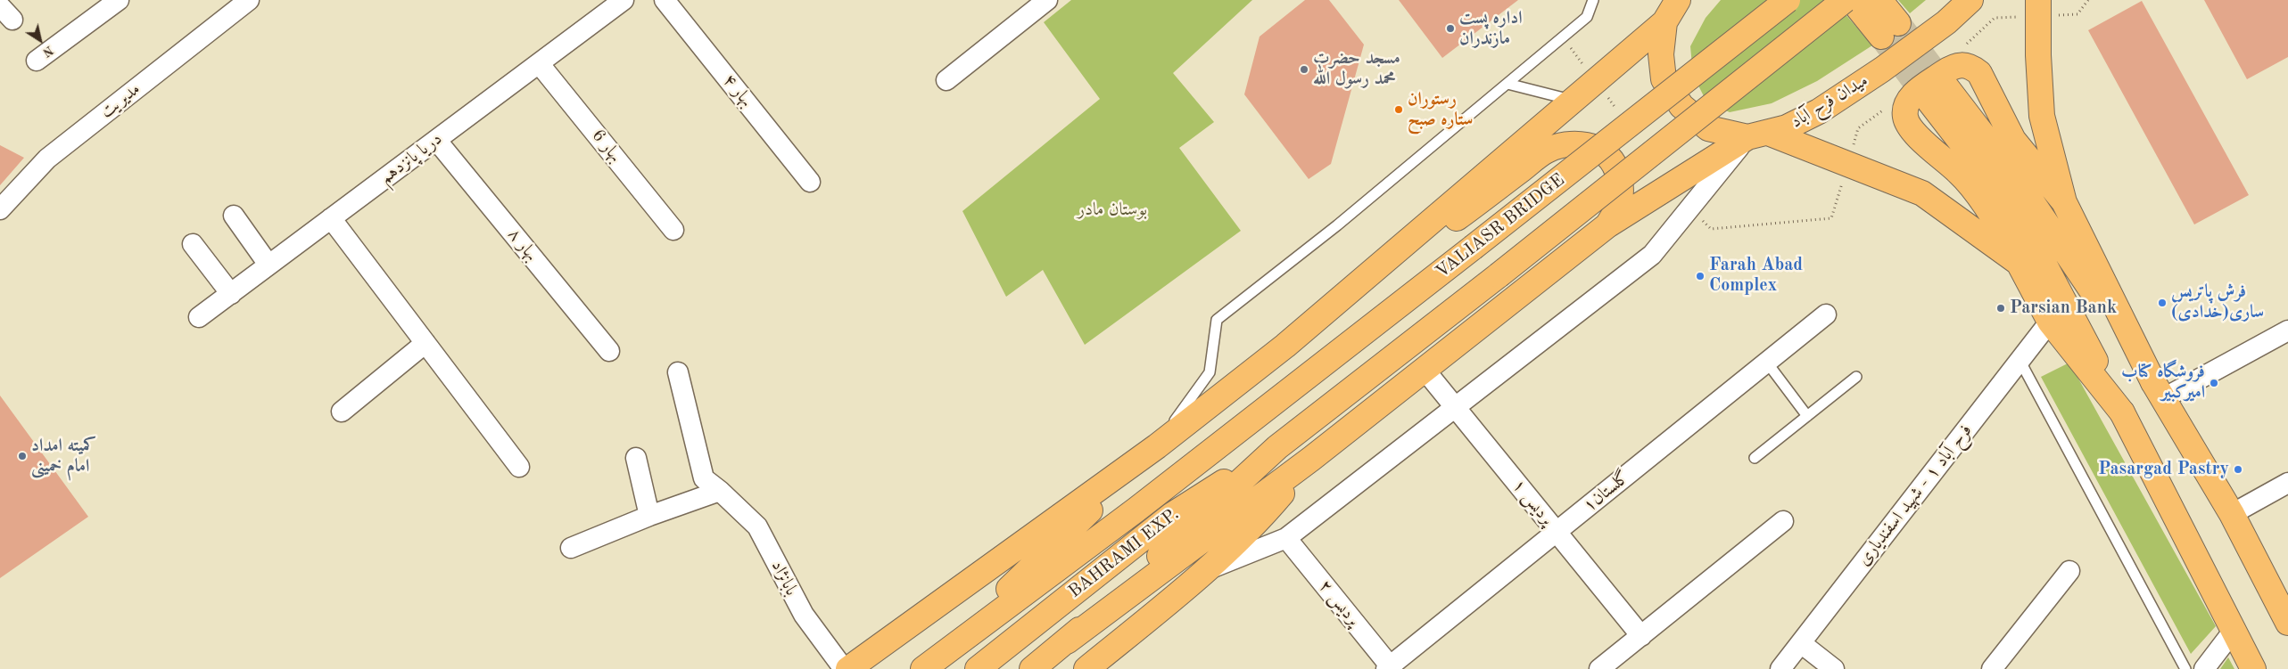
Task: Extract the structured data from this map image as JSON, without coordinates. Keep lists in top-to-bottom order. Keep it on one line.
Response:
{"streets":{"main road":["میدان فرح آباد","VALIASR BRIDGE","BAHRAMI EXP."],"street":["بهار ۴","مدیریت","بهار 6","دریا پانزدهم","بهار ۸","گلستان۱","فرح آباد ۱ - شهید اسفندیاری","پردیس ۱","بابانژاد","پردیس ۲"]},"crossings":[["بهار 6","دریا پانزدهم"],["دریا پانزدهم","بهار ۸"],["VALIASR BRIDGE","BAHRAMI EXP."],["گلستان۱","پردیس ۱"],["گلستان۱","پردیس ۲"]],"parks":["بوستان مادر"],"places":["اداره پست مازندران","مسجد حضرت محمد رسول الله","رستوران ستاره صبح","Farah Abad Complex","فرش پاتریس (خدادی)ساری","Parsian Bank","فروشگاه کتاب امیرکبیر","کمیته امداد امام خمینی","Pasargad Pastry"],"north":"bottom right"}
